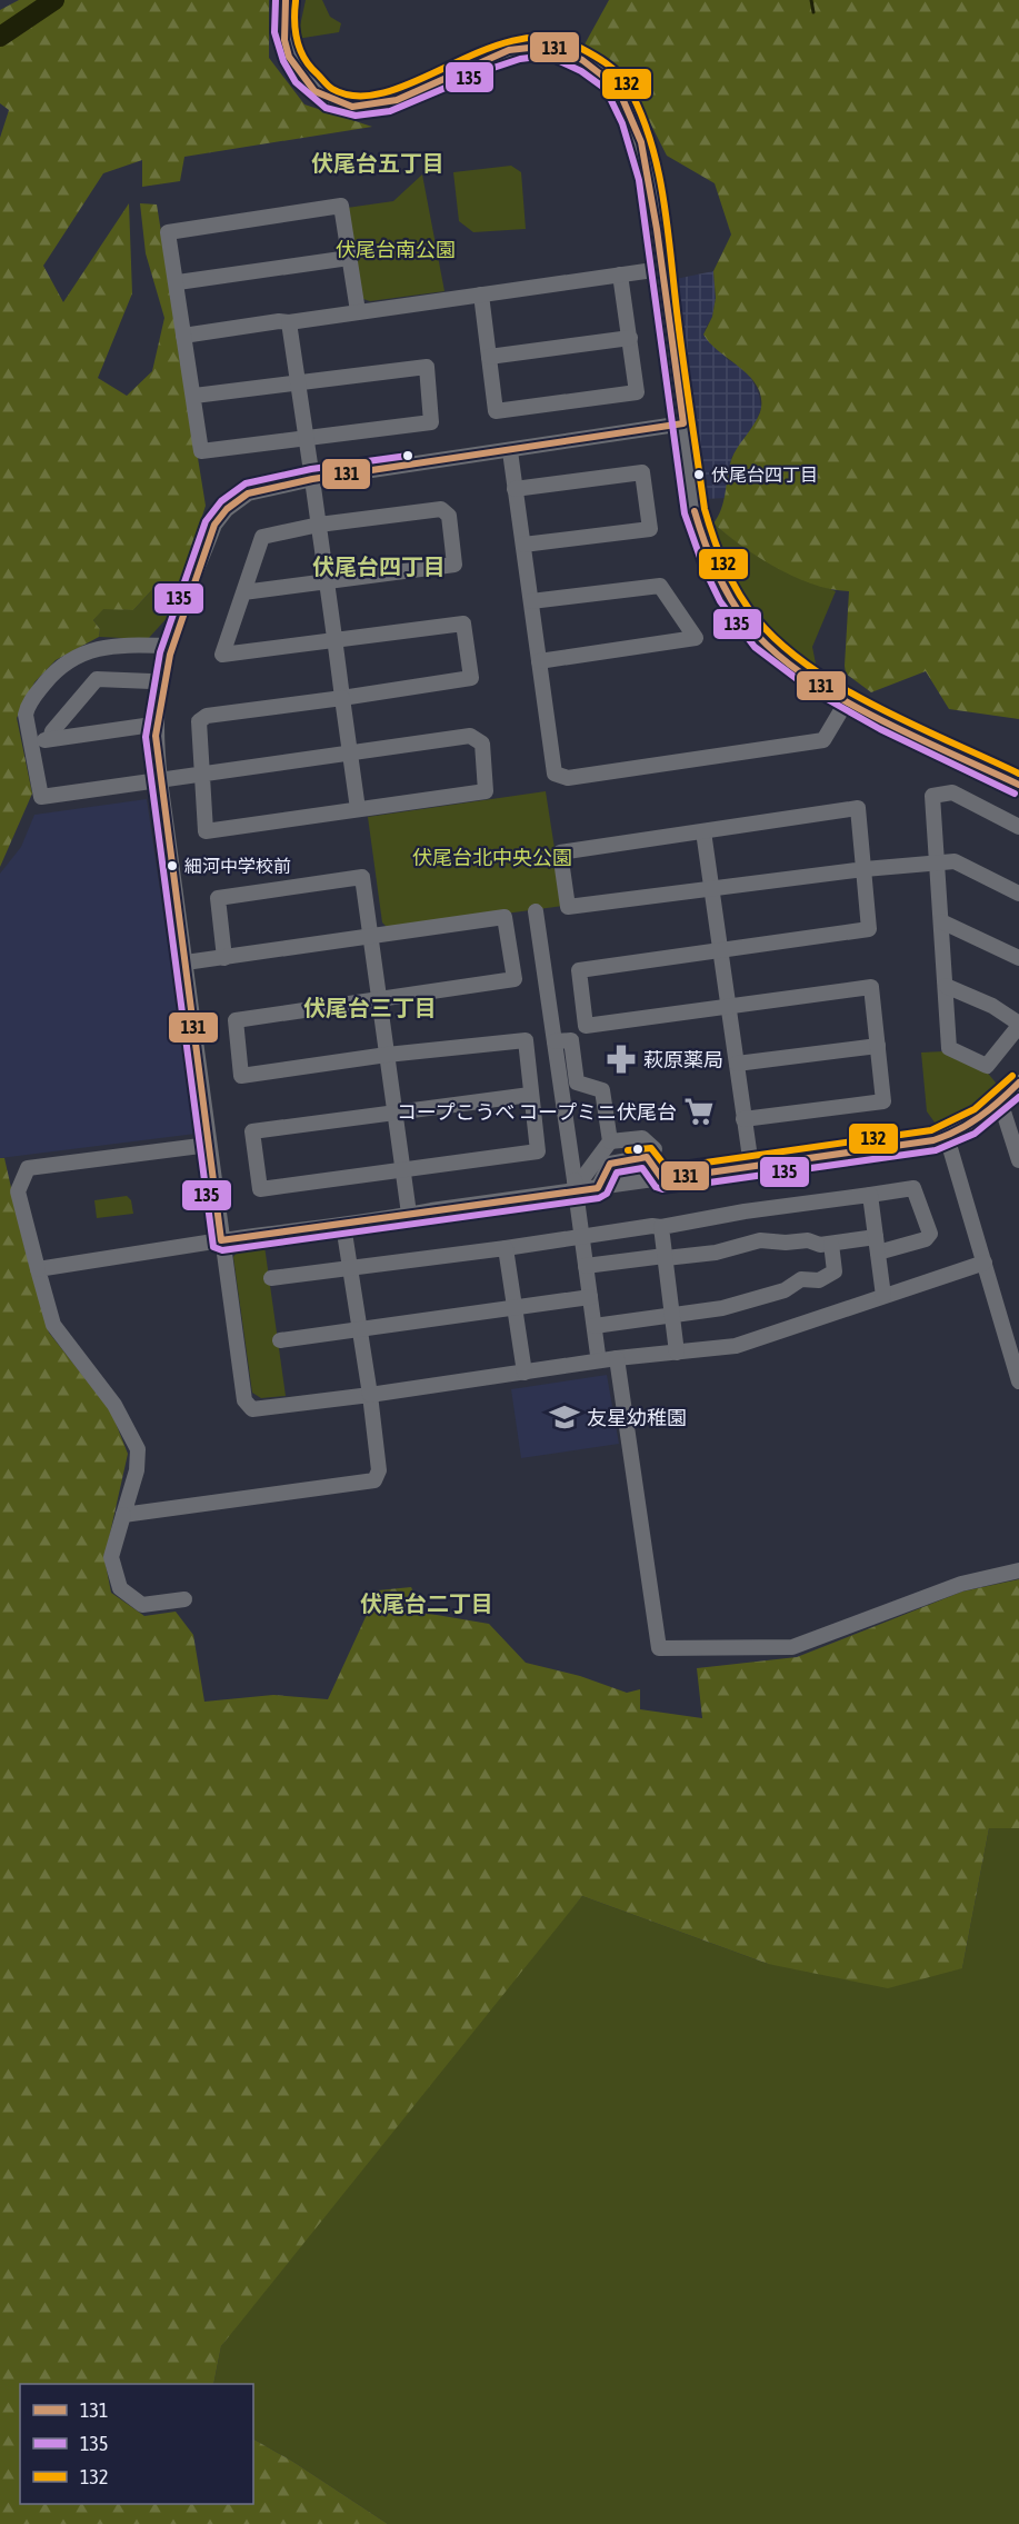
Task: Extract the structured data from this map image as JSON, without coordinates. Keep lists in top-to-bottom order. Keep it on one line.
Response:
{"districts":["伏尾台五丁目","伏尾台四丁目","伏尾台三丁目","伏尾台二丁目"],"parks":["伏尾台南公園","伏尾台北中央公園"],"places":{"other":["伏尾台四丁目","細河中学校前"],"pharmacy":["萩原薬局"],"supermarket":["コープこうべ コープミニ伏尾台"],"school or university":["友星幼稚園"]},"lines":["transit line 131","transit line 135","transit line 132"],"legend":["131","135","132"]}
